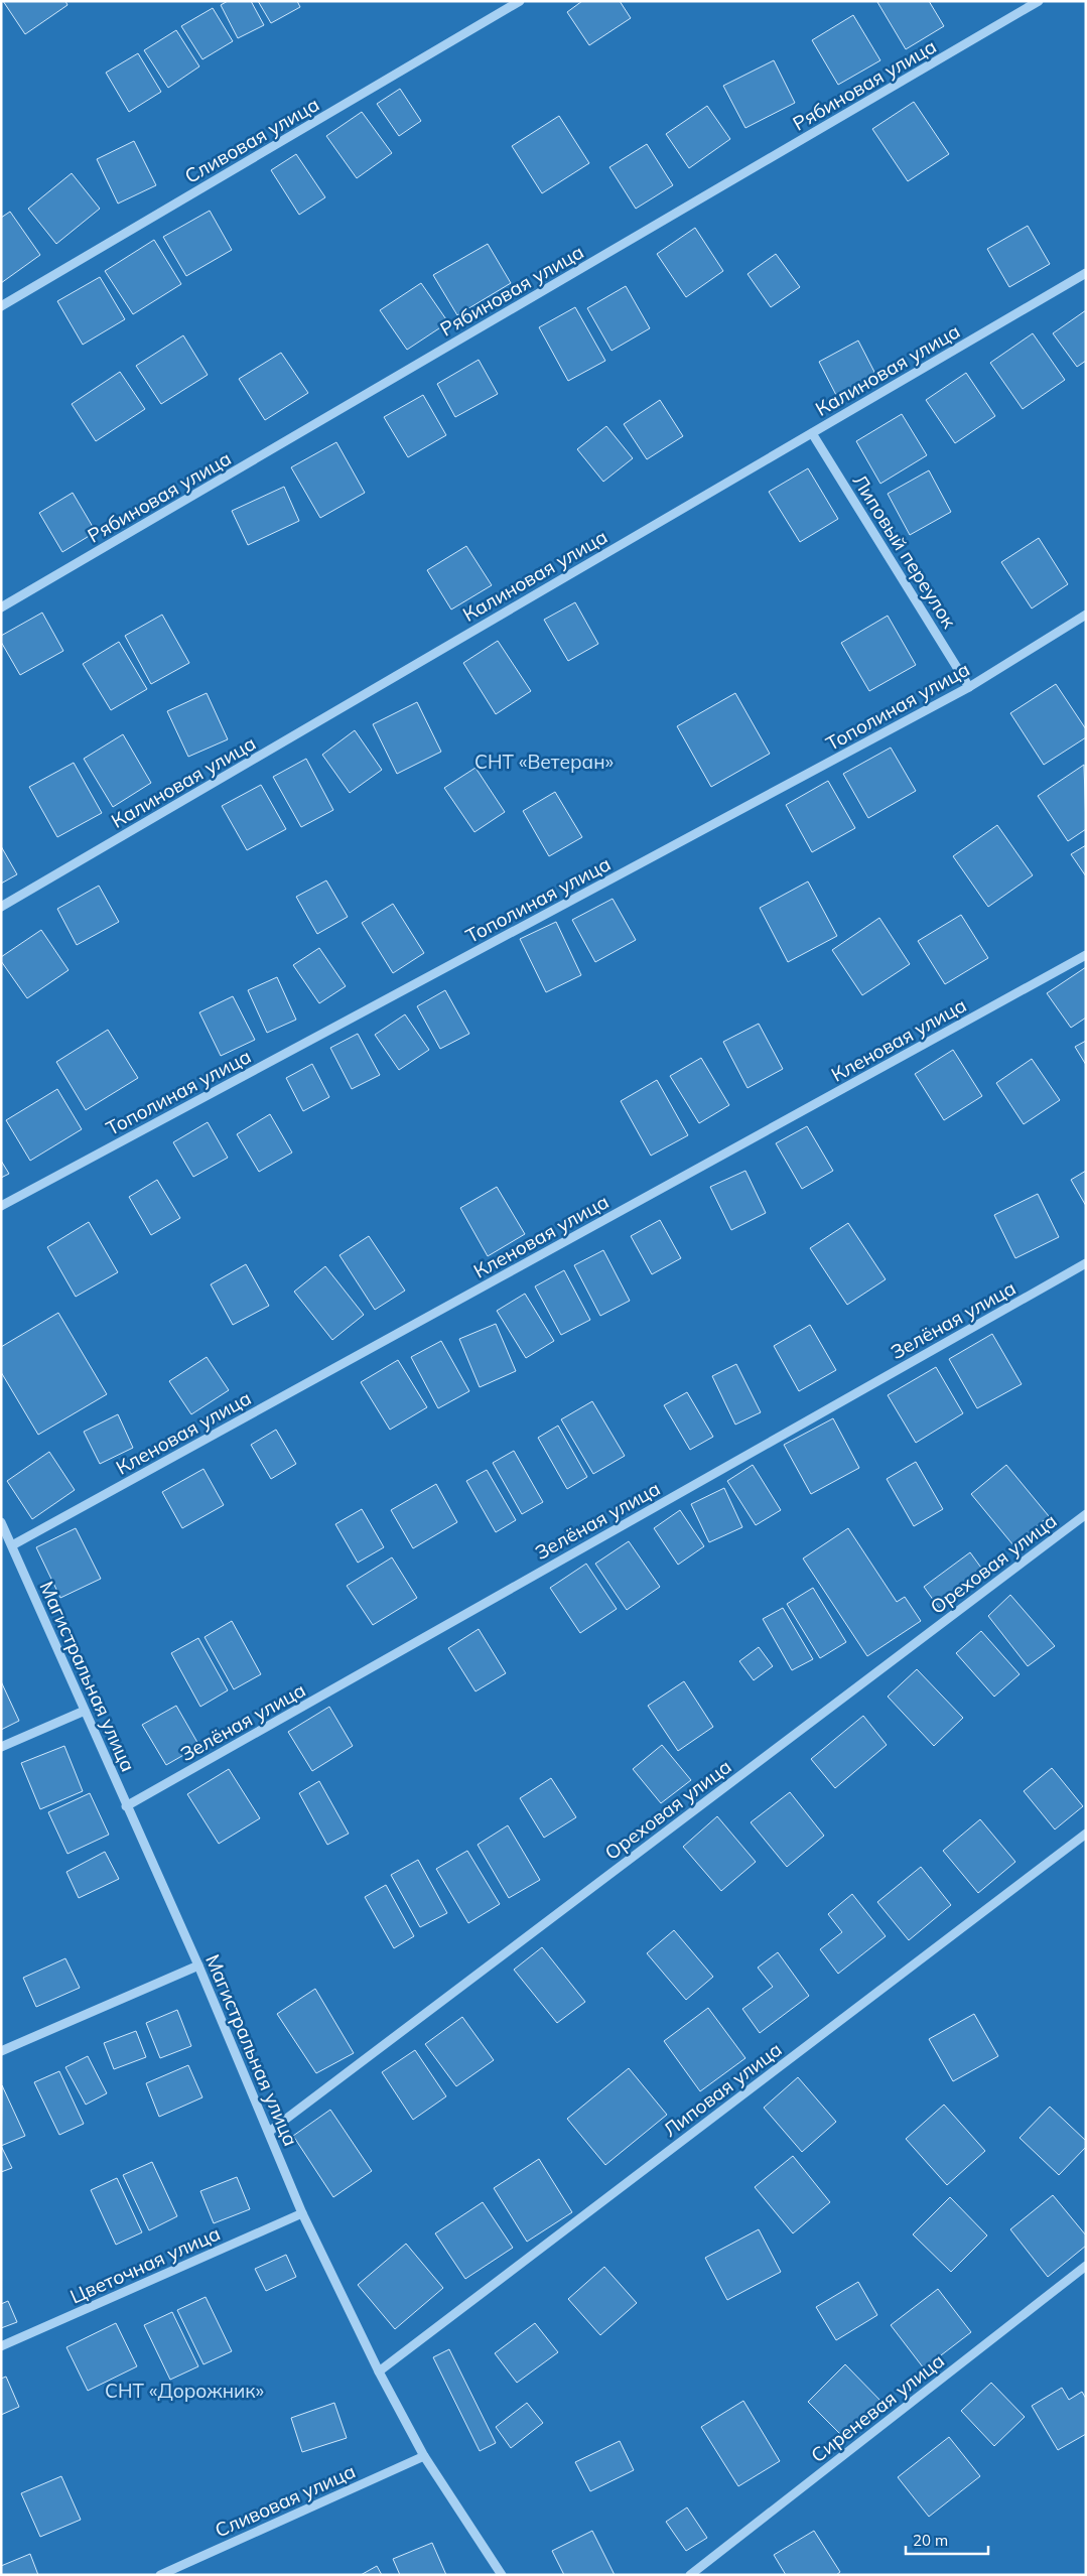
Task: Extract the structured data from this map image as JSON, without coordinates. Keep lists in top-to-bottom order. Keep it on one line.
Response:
{"streets":{"street":["Рябиновая улица","Сливовая улица","Калиновая улица","Липовый переулок","Тополиная улица","Кленовая улица","Зелёная улица","Ореховая улица","Магистральная улица","Липовая улица","Цветочная улица","Сиреневая улица"]},"crossings":[["Сливовая улица","Магистральная улица"],["Калиновая улица","Липовый переулок"],["Липовый переулок","Тополиная улица"],["Кленовая улица","Магистральная улица"],["Зелёная улица","Магистральная улица"],["Ореховая улица","Магистральная улица"],["Магистральная улица","Липовая улица"],["Магистральная улица","Цветочная улица"]],"parks":["СНТ «Ветеран»","СНТ «Дорожник»"],"scale_bar":"20 m"}
